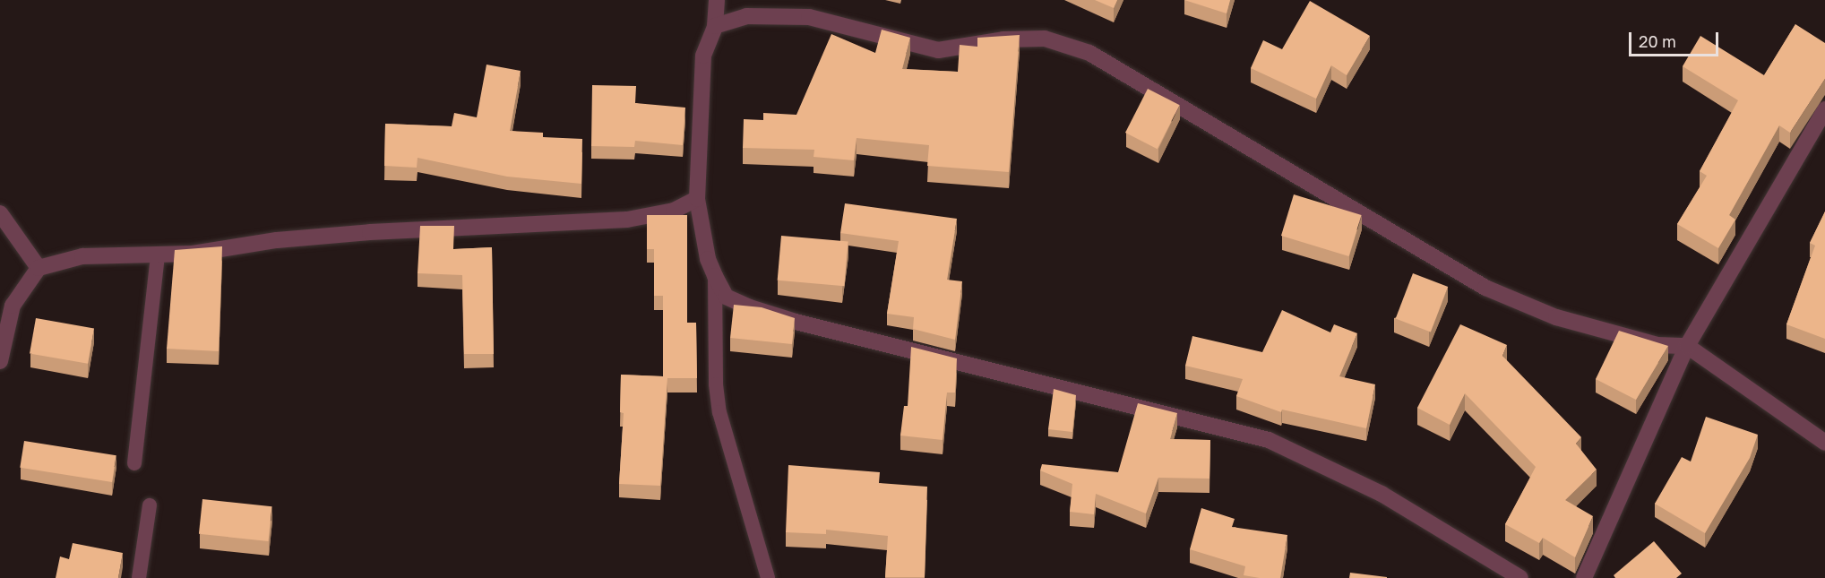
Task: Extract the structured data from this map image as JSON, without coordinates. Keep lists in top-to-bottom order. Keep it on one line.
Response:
{"scale_bar":"20 m"}
